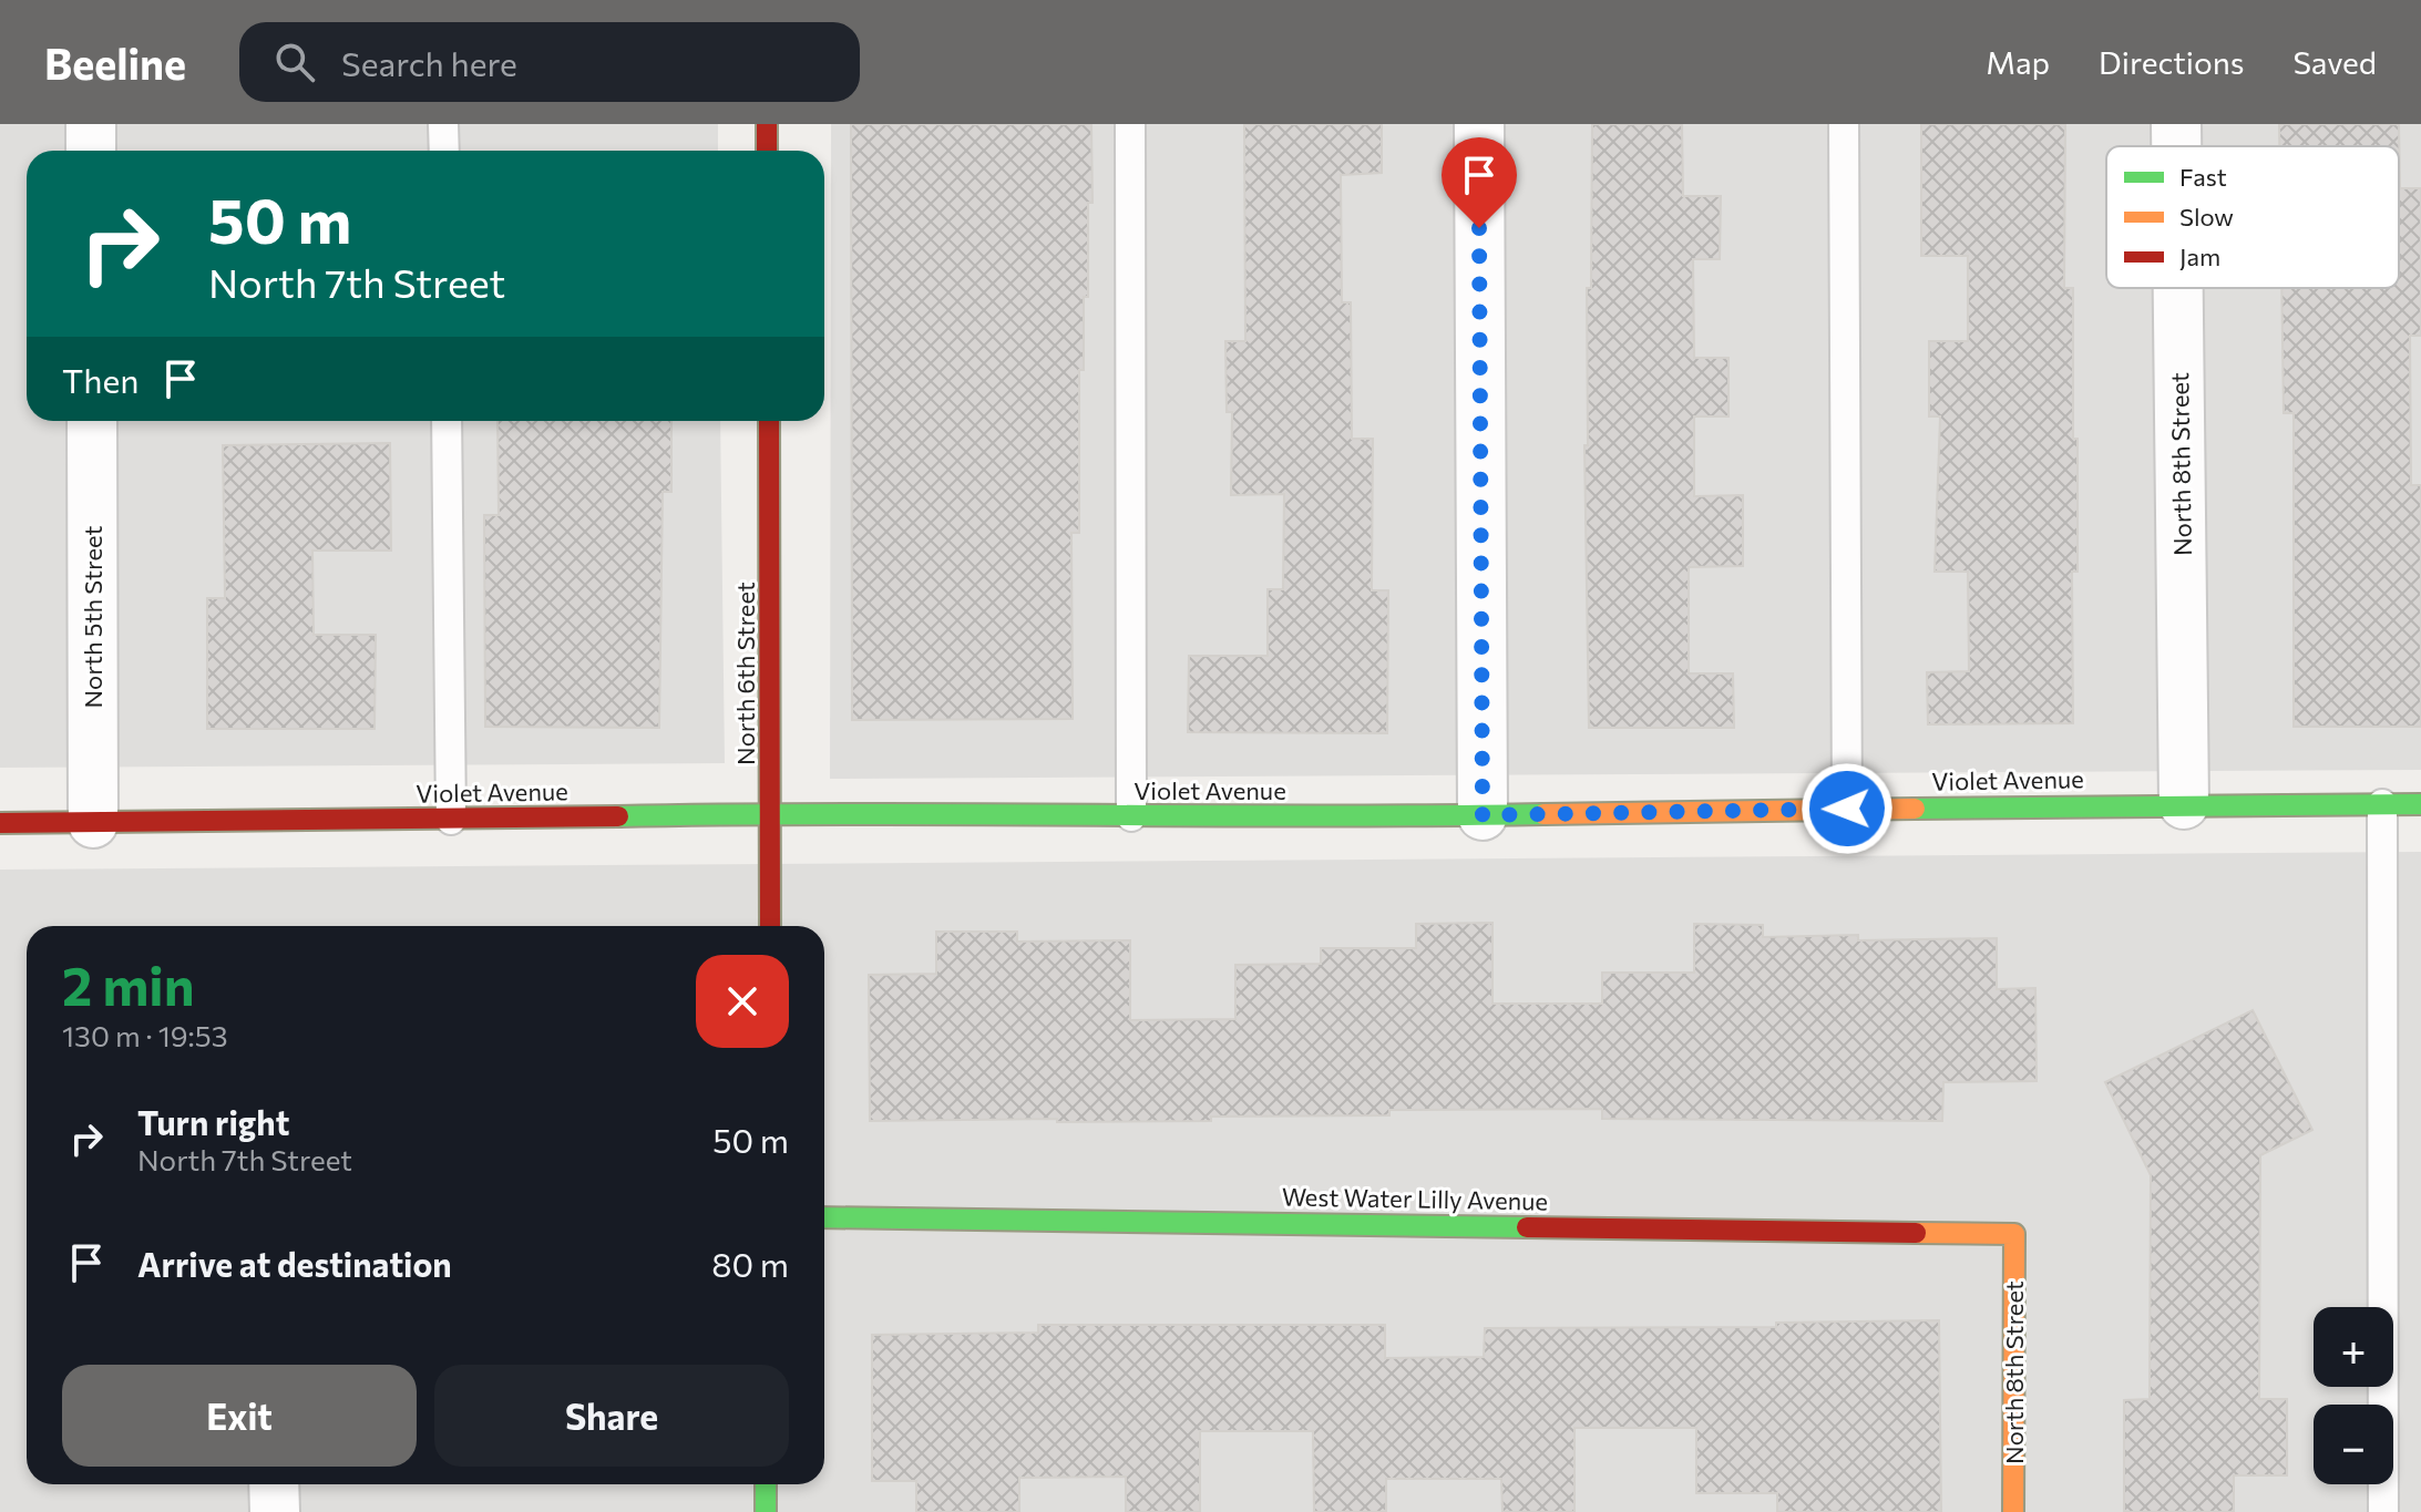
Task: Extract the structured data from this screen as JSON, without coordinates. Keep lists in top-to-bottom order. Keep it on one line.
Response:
{"streets":{"street":["North 8th Street","North 5th Street","North 6th Street","Violet Avenue","West Water Lilly Avenue"]},"crossings":[["North 8th Street","Violet Avenue"],["North 8th Street","West Water Lilly Avenue"],["North 5th Street","Violet Avenue"],["North 6th Street","Violet Avenue"]],"legend":["Fast","Slow","Jam"],"page":{"header":"Beeline","search":"Search here","nav":["Map","Directions","Saved"],"turn":["50 m","North 7th Street"],"then":"Then","heading":["2 min","130 m · 19:53"],"list":[{"name":"Turn right","note":"North 7th Street","value":"50 m"},{"name":"Arrive at destination","value":"80 m"}],"map_buttons":["+","−"],"buttons":["Exit","Share"]}}
